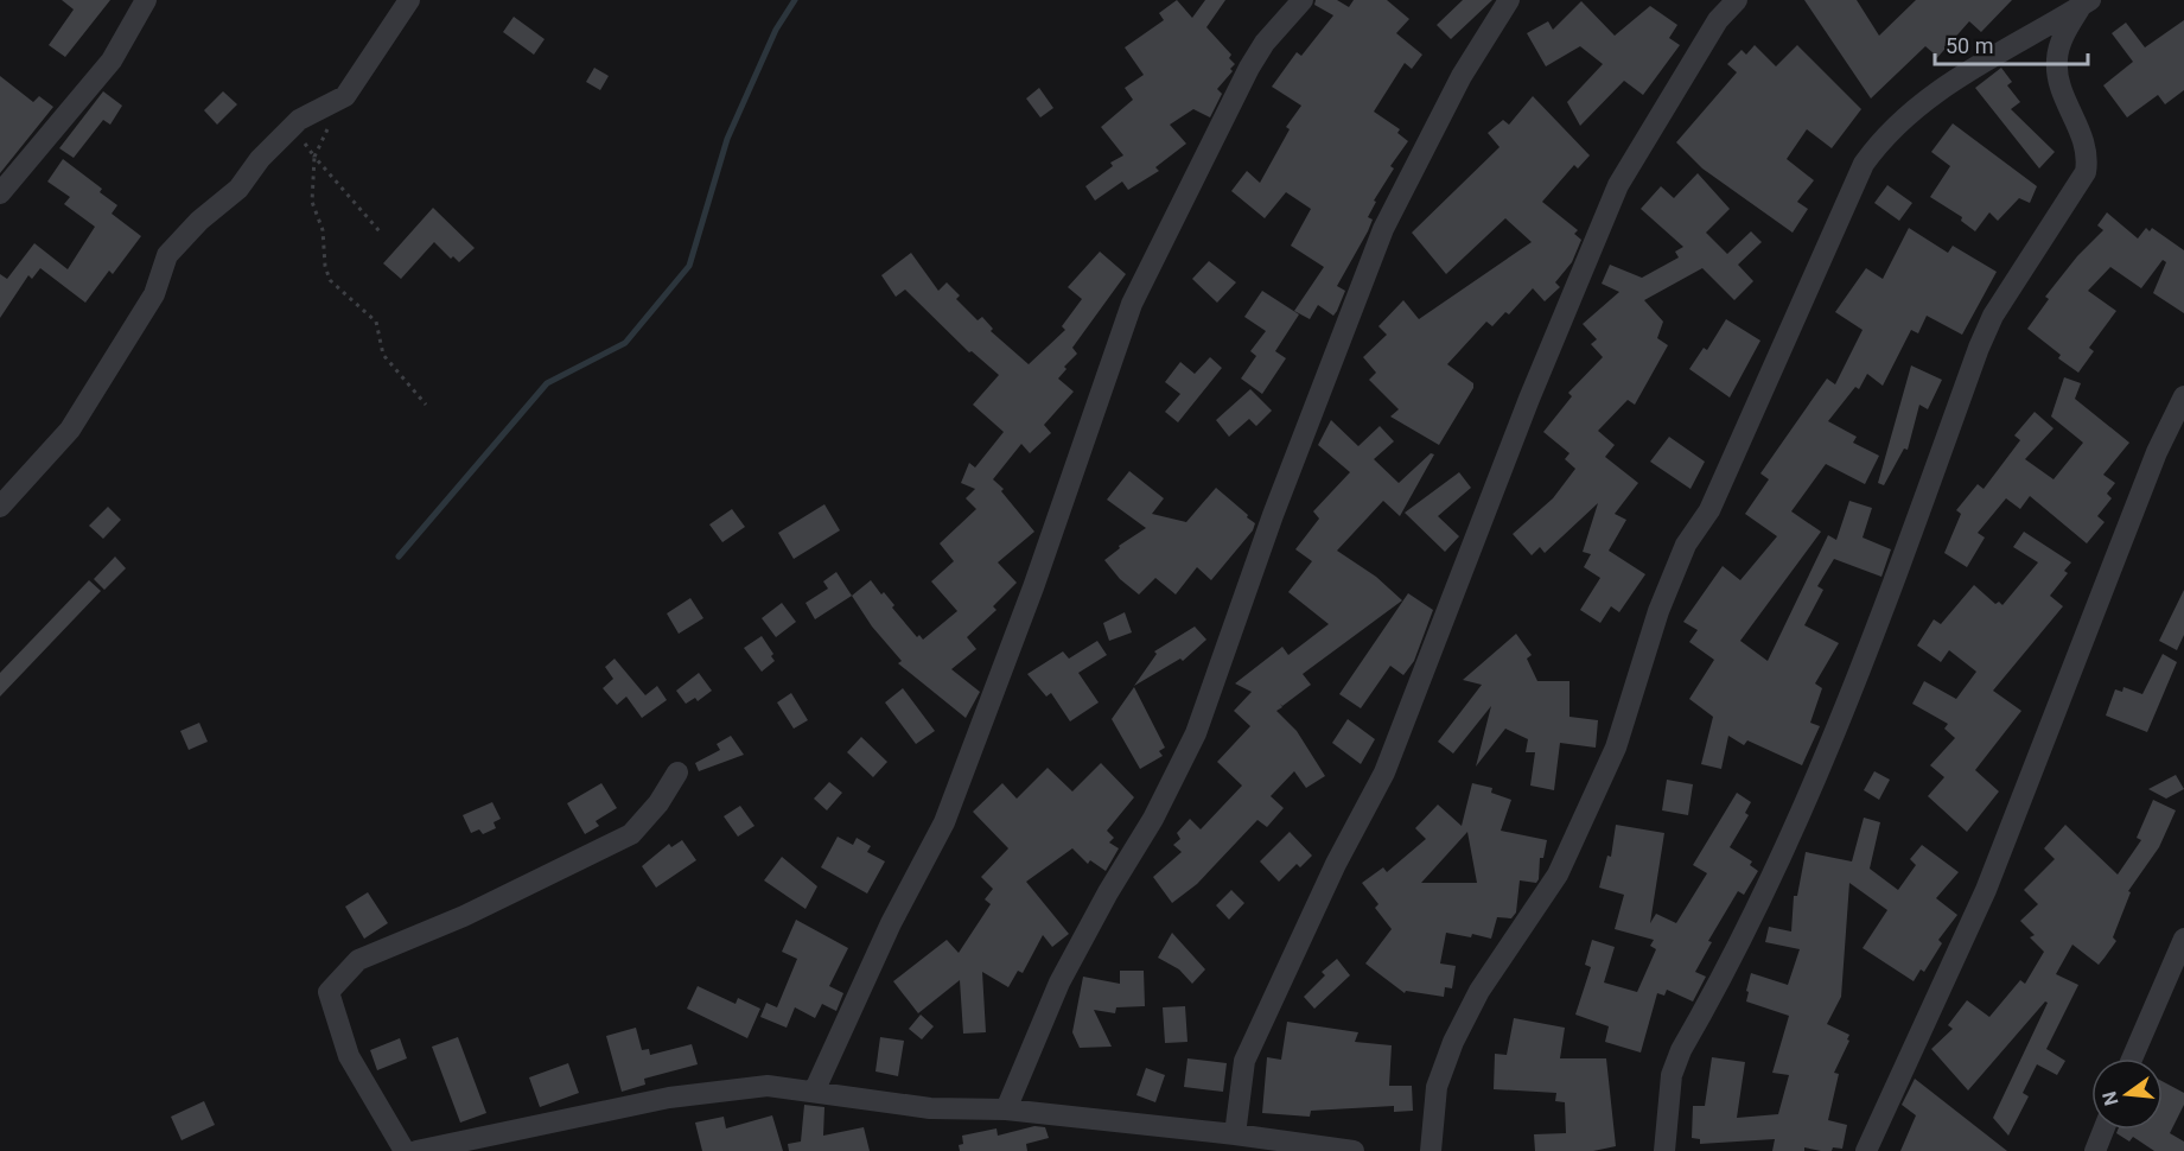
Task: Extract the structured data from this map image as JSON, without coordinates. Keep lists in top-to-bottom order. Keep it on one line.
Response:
{"scale_bar":"50 m","north":"left"}
